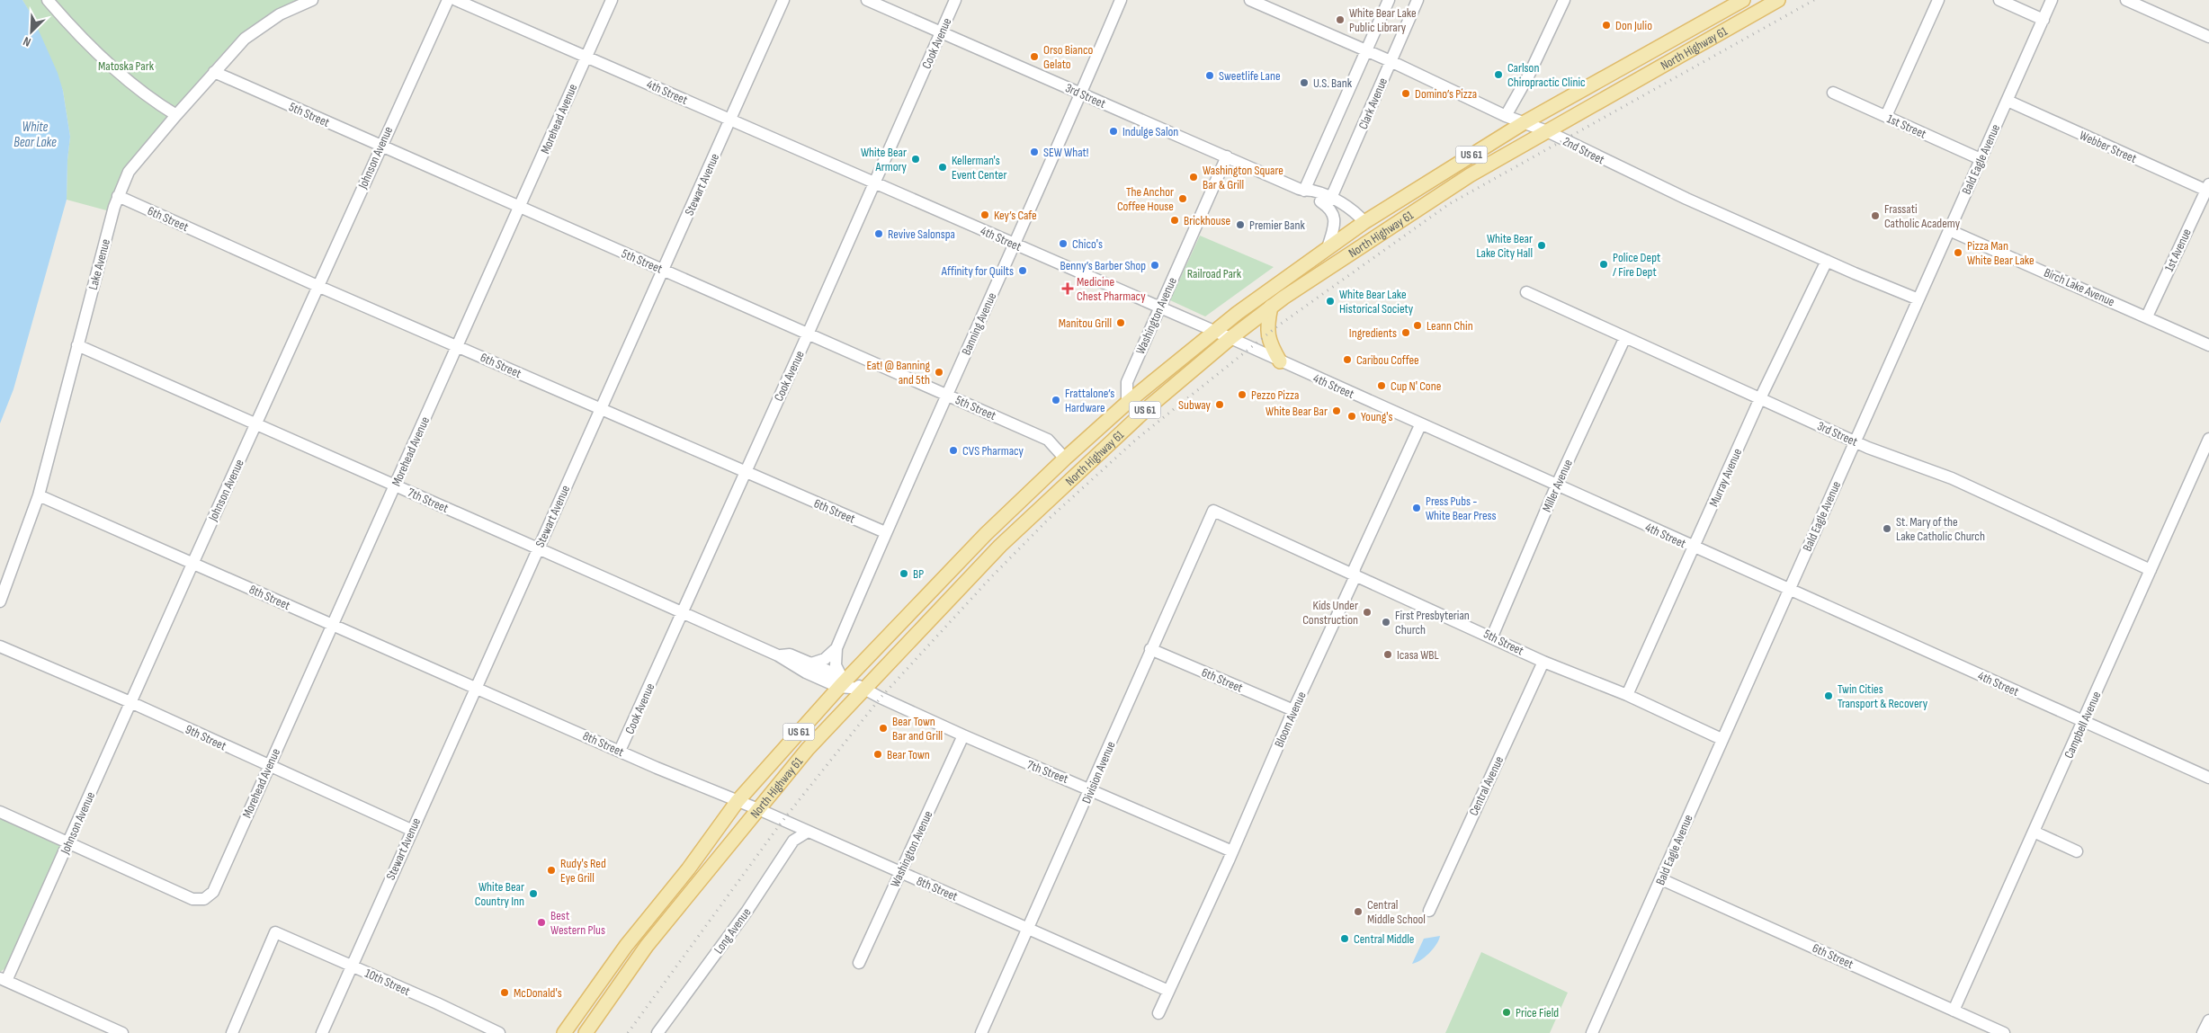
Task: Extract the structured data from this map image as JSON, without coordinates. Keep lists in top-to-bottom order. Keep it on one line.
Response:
{"streets":{"main road":["North Highway 61","US 61"],"street":["Cook Avenue","4th Street","3rd Street","Clark Avenue","5th Street","Morehead Avenue","1st Street","Webber Street","2nd Street","Johnson Avenue","Bald Eagle Avenue","Stewart Avenue","6th Street","1st Avenue","Lake Avenue","Birch Lake Avenue","Washington Avenue","Banning Avenue","Murray Avenue","Miller Avenue","7th Street","8th Street","Bloom Avenue","Campbell Avenue","9th Street","Division Avenue","Central Avenue","Long Avenue","10th Street"]},"crossings":[["Cook Avenue","4th Street"],["Cook Avenue","3rd Street"],["Cook Avenue","5th Street"],["Cook Avenue","6th Street"],["Cook Avenue","7th Street"],["Cook Avenue","8th Street"],["North Highway 61","4th Street"],["North Highway 61","3rd Street"],["North Highway 61","5th Street"],["North Highway 61","2nd Street"],["North Highway 61","Washington Avenue"],["North Highway 61","Banning Avenue"],["North Highway 61","7th Street"],["North Highway 61","8th Street"],["4th Street","Morehead Avenue"],["4th Street","Bald Eagle Avenue"],["4th Street","Stewart Avenue"],["4th Street","Washington Avenue"],["4th Street","Banning Avenue"],["4th Street","Murray Avenue"],["4th Street","Miller Avenue"],["4th Street","Bloom Avenue"],["4th Street","Campbell Avenue"],["3rd Street","Clark Avenue"],["3rd Street","Bald Eagle Avenue"],["3rd Street","Washington Avenue"],["3rd Street","Banning Avenue"],["3rd Street","Murray Avenue"],["3rd Street","Miller Avenue"],["3rd Street","Campbell Avenue"],["Clark Avenue","2nd Street"],["5th Street","Morehead Avenue"],["5th Street","Johnson Avenue"],["5th Street","Bald Eagle Avenue"],["5th Street","Stewart Avenue"],["5th Street","Lake Avenue"],["5th Street","Banning Avenue"],["5th Street","Murray Avenue"],["5th Street","Miller Avenue"],["5th Street","Bloom Avenue"],["5th Street","Division Avenue"],["5th Street","Central Avenue"],["Morehead Avenue","Johnson Avenue"],["Morehead Avenue","6th Street"],["Morehead Avenue","7th Street"],["Morehead Avenue","8th Street"],["Morehead Avenue","9th Street"],["1st Street","Bald Eagle Avenue"],["Webber Street","Bald Eagle Avenue"],["Webber Street","1st Avenue"],["2nd Street","Bald Eagle Avenue"],["2nd Street","Murray Avenue"],["Johnson Avenue","6th Street"],["Johnson Avenue","7th Street"],["Johnson Avenue","8th Street"],["Johnson Avenue","9th Street"],["Bald Eagle Avenue","6th Street"],["Bald Eagle Avenue","Birch Lake Avenue"],["Stewart Avenue","6th Street"],["Stewart Avenue","7th Street"],["Stewart Avenue","8th Street"],["Stewart Avenue","9th Street"],["Stewart Avenue","10th Street"],["6th Street","Lake Avenue"],["6th Street","Banning Avenue"],["6th Street","Bloom Avenue"],["6th Street","Campbell Avenue"],["6th Street","Division Avenue"],["1st Avenue","Birch Lake Avenue"],["Lake Avenue","7th Street"],["Lake Avenue","8th Street"],["Washington Avenue","7th Street"],["Washington Avenue","8th Street"],["Banning Avenue","7th Street"],["7th Street","Bloom Avenue"],["7th Street","Division Avenue"],["8th Street","Bloom Avenue"],["8th Street","Division Avenue"],["8th Street","Long Avenue"]],"water":["White Bear Lake"],"parks":["Matoska Park","Railroad Park"],"places":{"other":["White Bear Lake Public Library","Don Julio","Orso Bianco Gelato","Carlson Chiropractic Clinic","Sweetlife Lane","U.S. Bank","Domino’s Pizza","Indulge Salon","SEW What!","White Bear Armory","Kellerman's Event Center","Washington Square Bar & Grill","The Anchor Coffee House","Key’s Cafe","Frassati Catholic Academy","Brickhouse","Premier Bank","Revive Salonspa","Chico's","White Bear Lake City Hall","Pizza Man White Bear Lake","Police Dept / Fire Dept","Benny’s Barber Shop","Affinity for Quilts","White Bear Lake Historical Society","Manitou Grill","Leann Chin","Ingredients","Caribou Coffee","Eat! @ Banning and 5th","Cup N' Cone","Pezzo Pizza","Frattalone’s Hardware","Subway","White Bear Bar","Young's","CVS Pharmacy","Press Pubs - White Bear Press","St. Mary of the Lake Catholic Church","BP","Kids Under Construction","First Presbyterian Church","Icasa WBL","Twin Cities Transport & Recovery","Bear Town Bar and Grill","Bear Town","Rudy's Red Eye Grill","White Bear Country Inn","Central Middle School","Best Western Plus","Central Middle","McDonald's","Price Field"],"health":["Medicine Chest Pharmacy"]},"north":"bottom left"}
